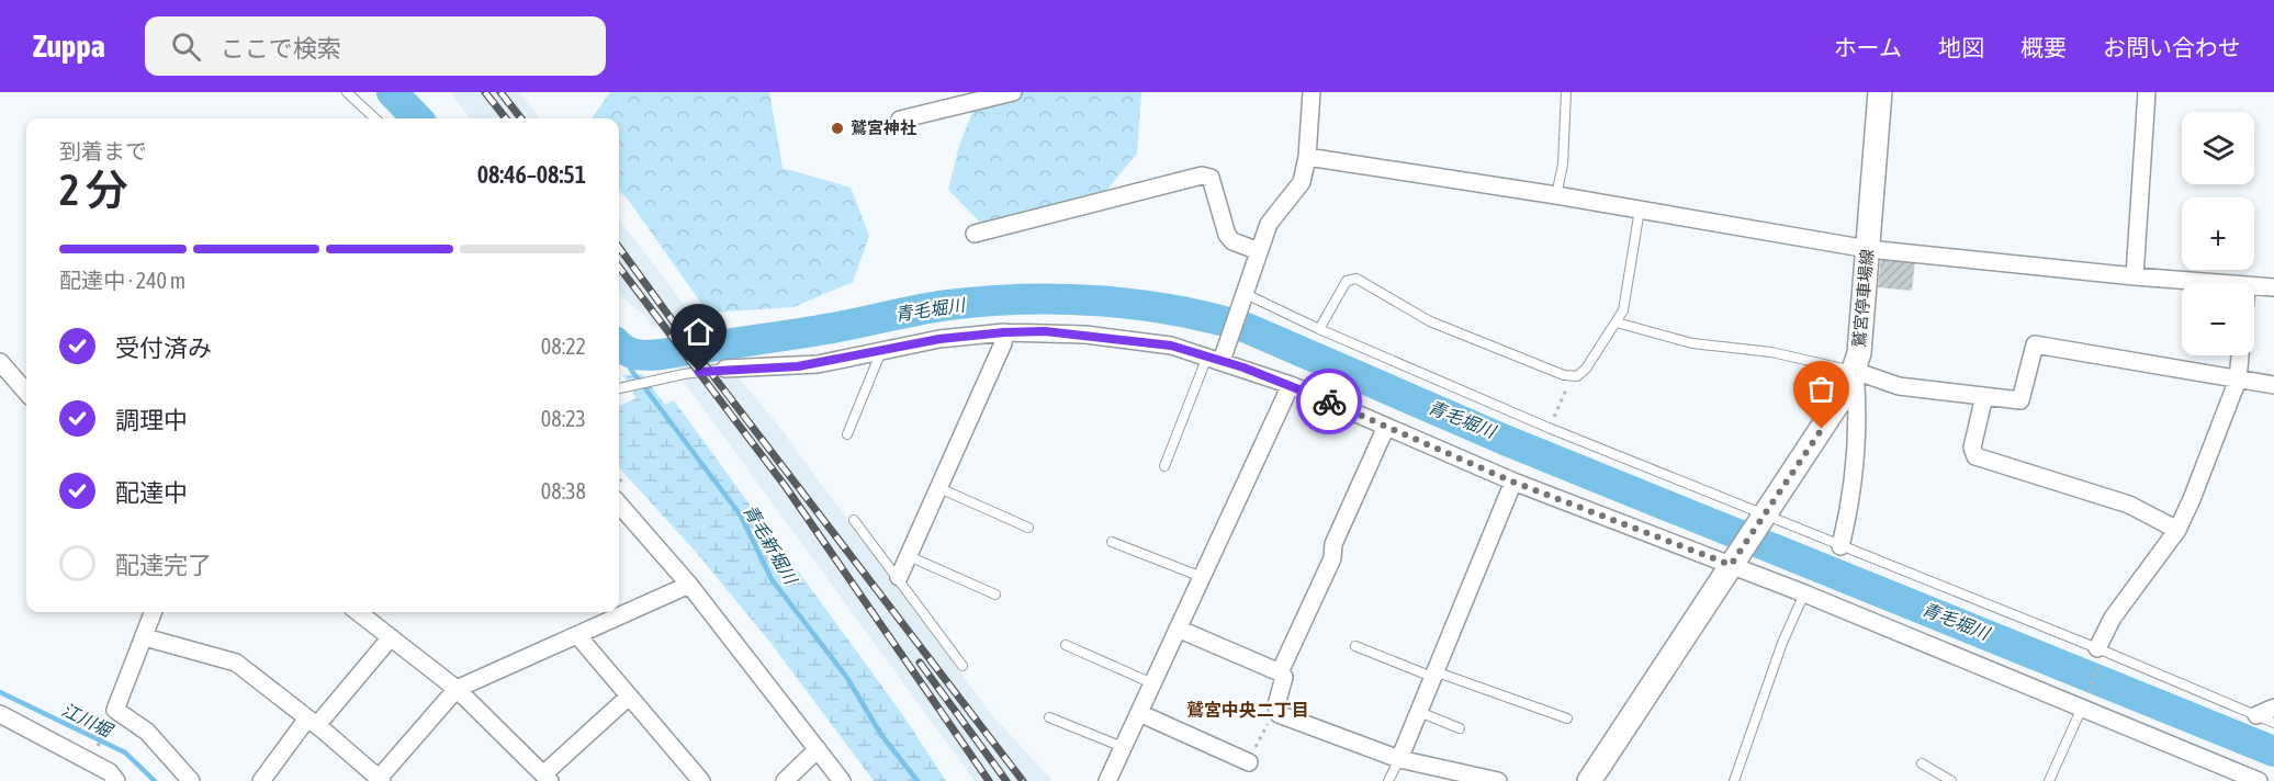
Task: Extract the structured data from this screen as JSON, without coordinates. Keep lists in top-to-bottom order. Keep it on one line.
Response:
{"streets":{"main road":["鷲宮停車場線"]},"districts":["鷲宮中央二丁目"],"water":["青毛堀川","青毛新堀川","江川堀"],"places":["鷲宮神社"],"page":{"header":"Zuppa","search":"ここで検索","nav":["ホーム","地図","概要","お問い合わせ"],"map_buttons":["+","−"],"heading":["2 分","到着まで","08:46–08:51"],"bar":"配達中 · 240 m","list":[["受付済み","08:22"],["調理中","08:23"],["配達中","08:38"],"配達完了"]}}
